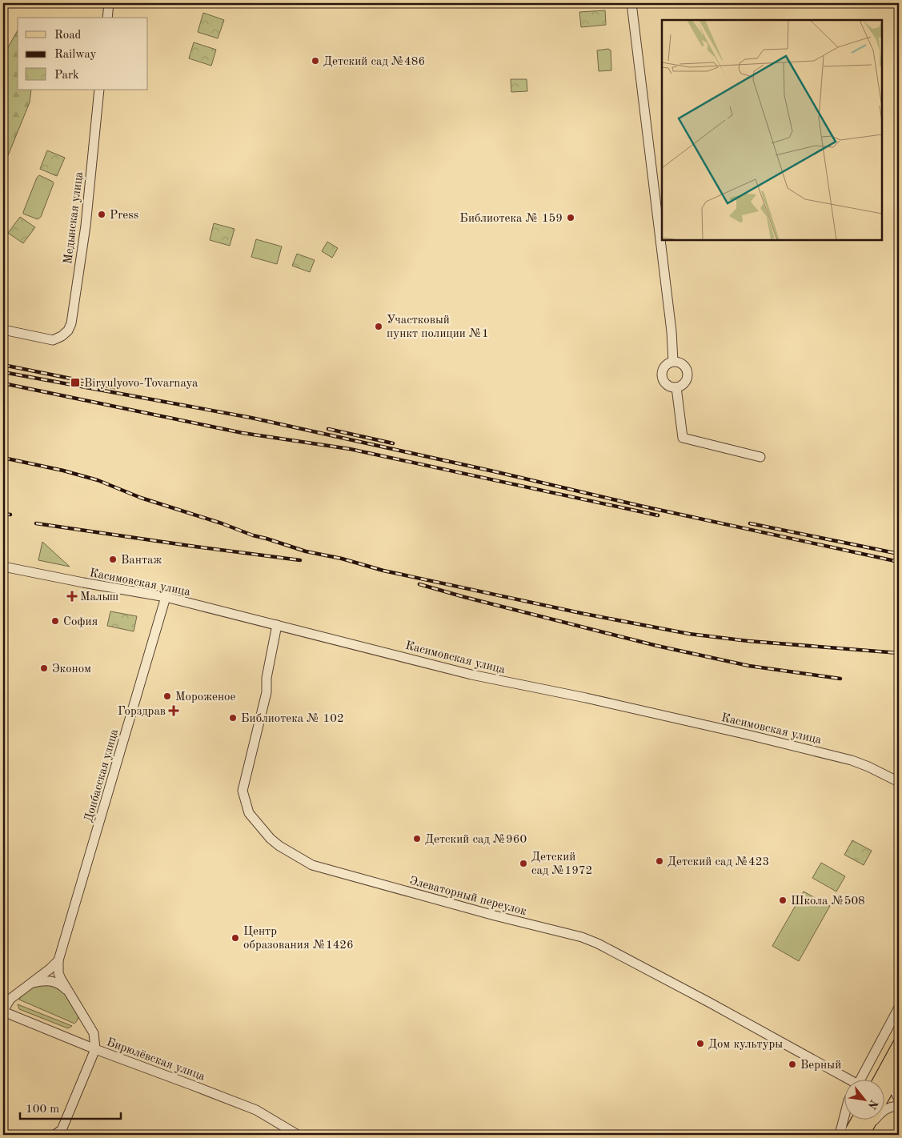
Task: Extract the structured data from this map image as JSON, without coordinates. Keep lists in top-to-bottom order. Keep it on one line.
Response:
{"streets":{"street":["Медынская улица","Касимовская улица","Донбасская улица","Элеваторный переулок","Бирюлёвская улица"]},"crossings":[["Касимовская улица","Донбасская улица"],["Касимовская улица","Элеваторный переулок"]],"places":{"other":["Детский сад №486","Press","Библиотека № 159","Участковый пункт полиции №1","Вантаж","София","Эконом","Мороженое","Библиотека № 102","Детский сад №960","Детский сад №423","Детский сад №1972","Школа №508","Центр образования №1426","Дом культуры","Верный"],"transit":["Biryulyovo-Tovarnaya"],"health":["Малыш","Горздрав"]},"legend":["Road","Railway","Park"],"scale_bar":"100 m","north":"bottom right"}
